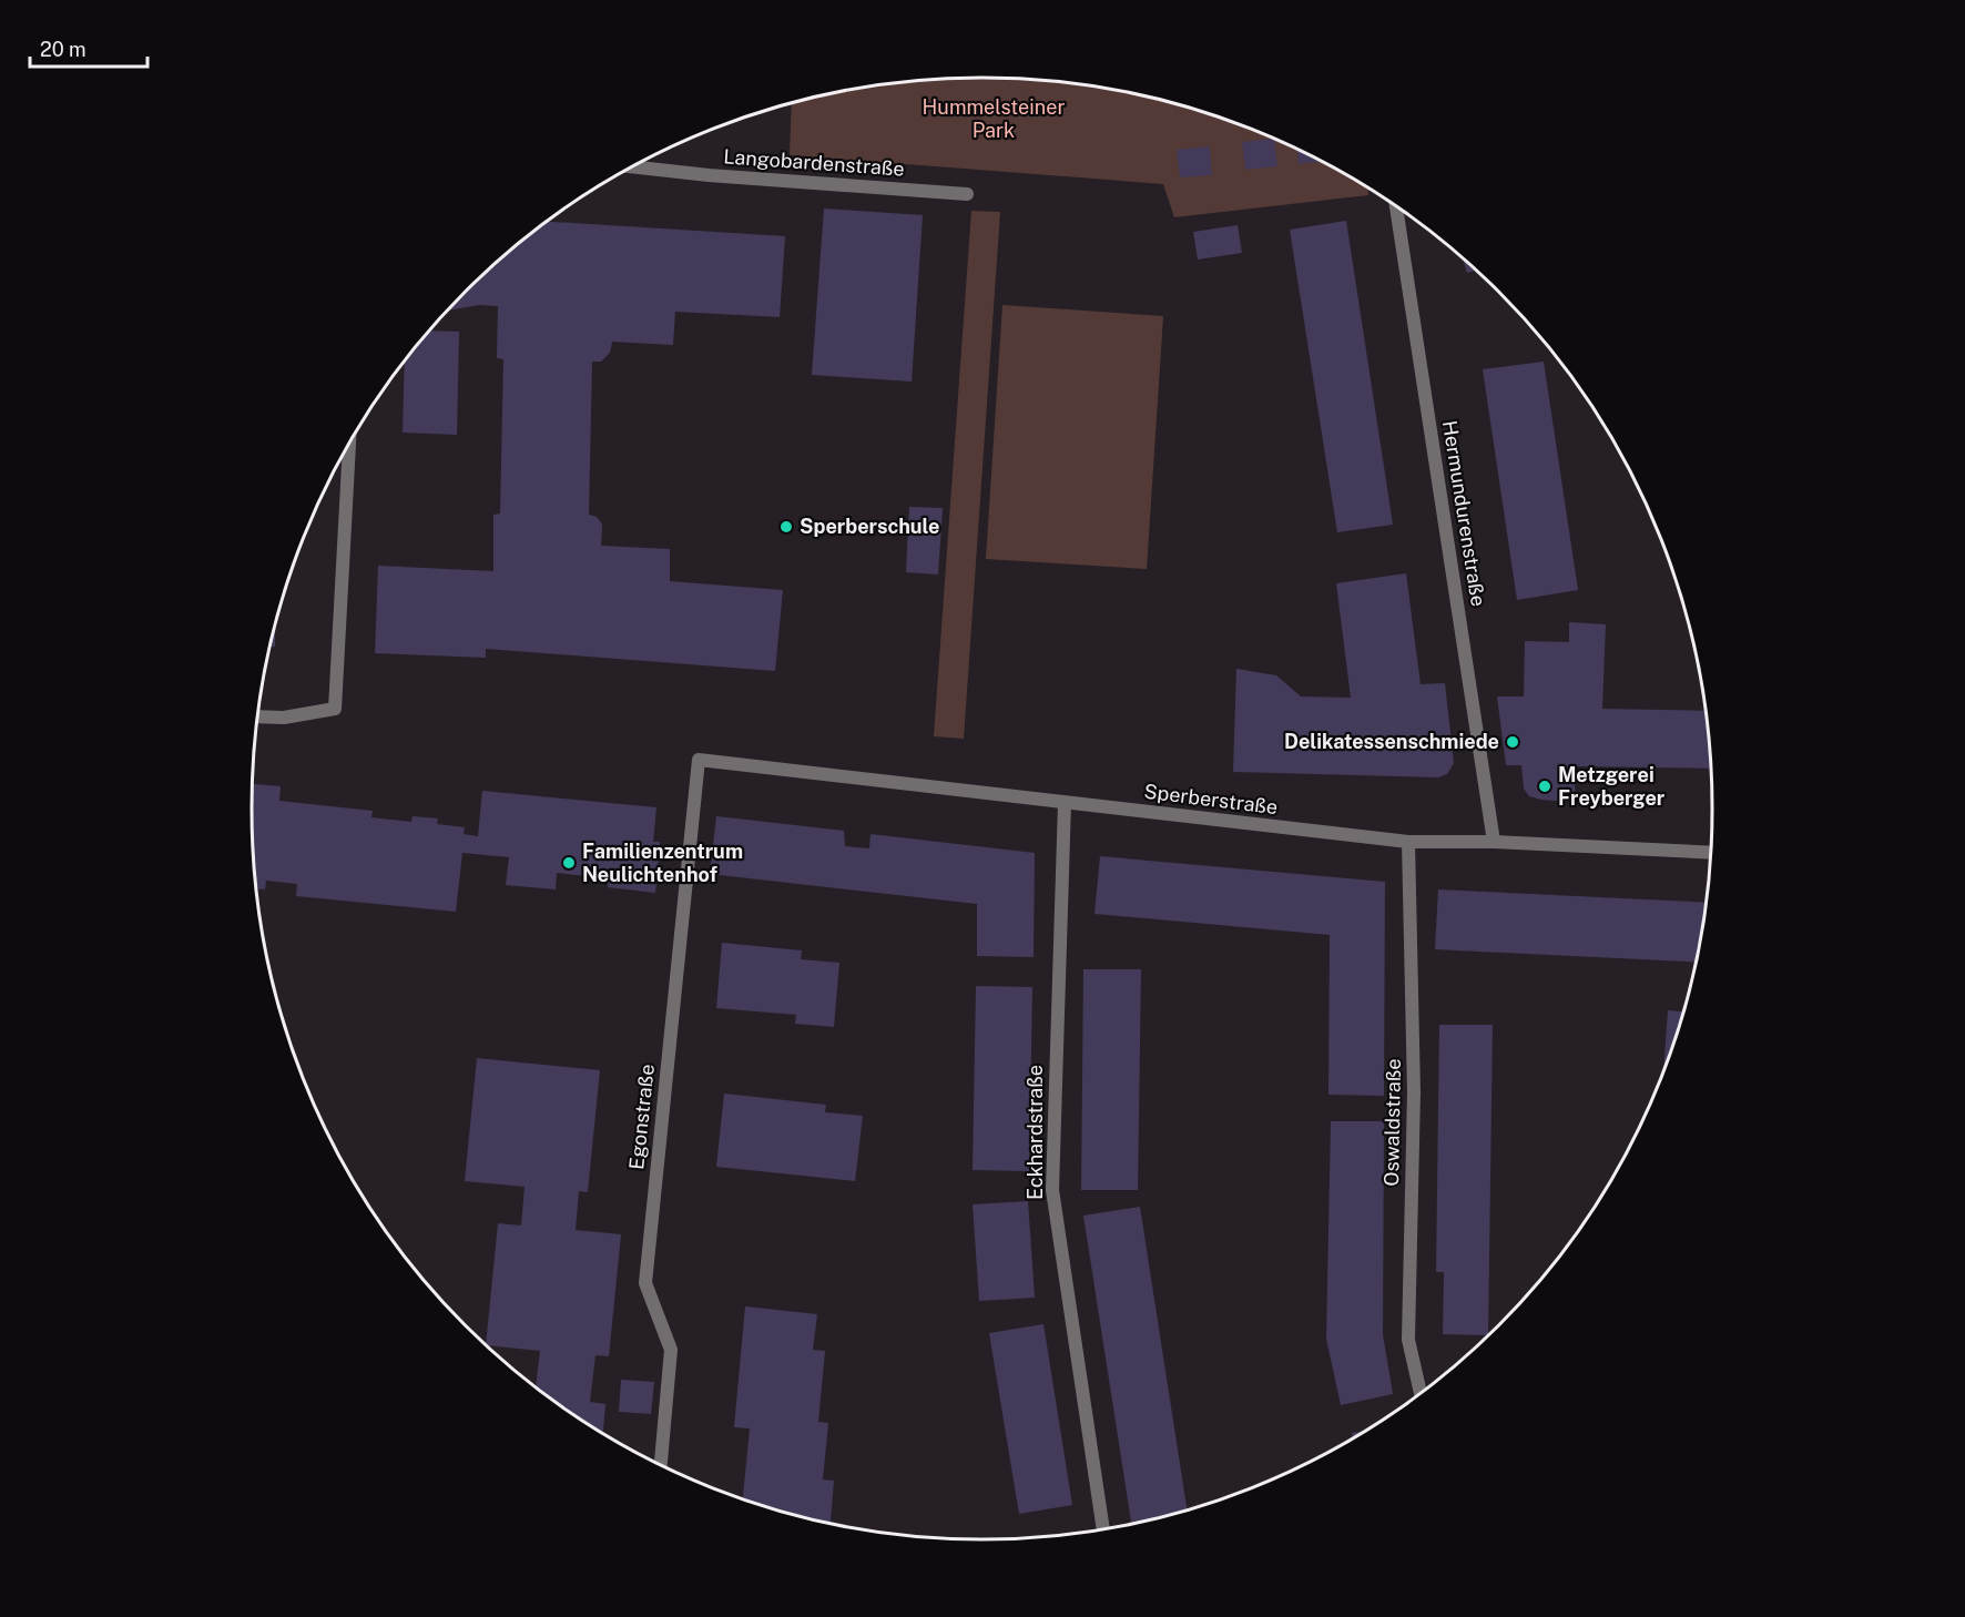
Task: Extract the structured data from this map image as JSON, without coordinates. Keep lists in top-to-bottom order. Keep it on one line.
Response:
{"streets":{"street":["Langobardenstraße","Hermundurenstraße","Sperberstraße","Egonstraße","Oswaldstraße","Eckhardstraße"]},"crossings":[["Hermundurenstraße","Sperberstraße"],["Sperberstraße","Egonstraße"],["Sperberstraße","Oswaldstraße"],["Sperberstraße","Eckhardstraße"]],"parks":["Hummelsteiner Park"],"places":["Sperberschule","Delikatessenschmiede","Metzgerei Freyberger","Familienzentrum Neulichtenhof"],"scale_bar":"20 m"}
